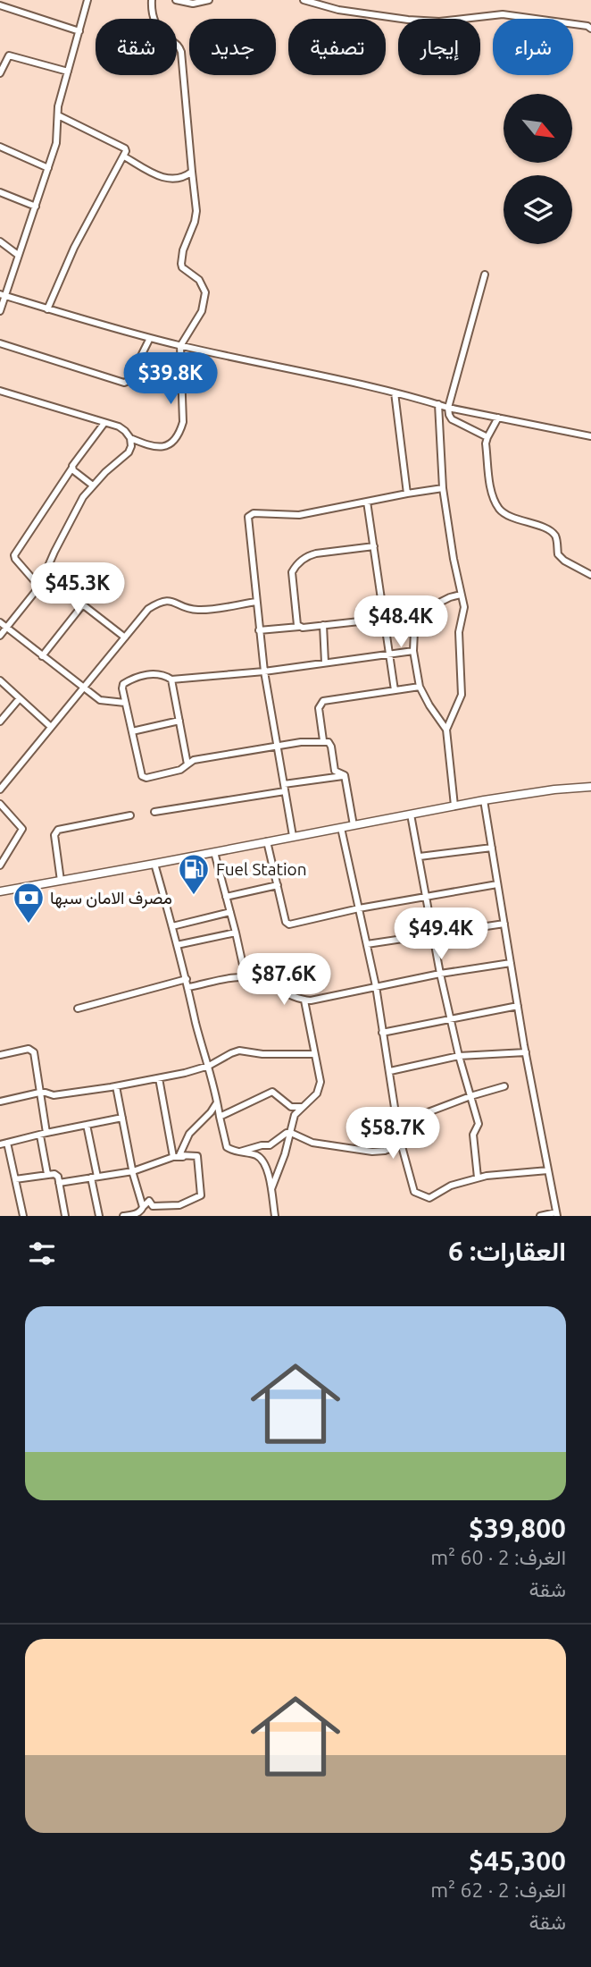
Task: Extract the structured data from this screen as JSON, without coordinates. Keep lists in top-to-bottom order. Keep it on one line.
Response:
{"places":{"fuel station":["Fuel Station"],"bank":["مصرف الامان سبها"]},"north":"bottom right","page":{"chip":["شراء","إيجار","تصفية","جديد","شقة"],"price":["$39.8K","$45.3K","$48.4K","$49.4K","$87.6K","$58.7K"],"heading":"العقارات: 6","list":[{"name":"$39,800","note":"الغرف: 2 · 60 m² · شقة"},{"name":"$45,300","note":"الغرف: 2 · 62 m² · شقة"}]}}
